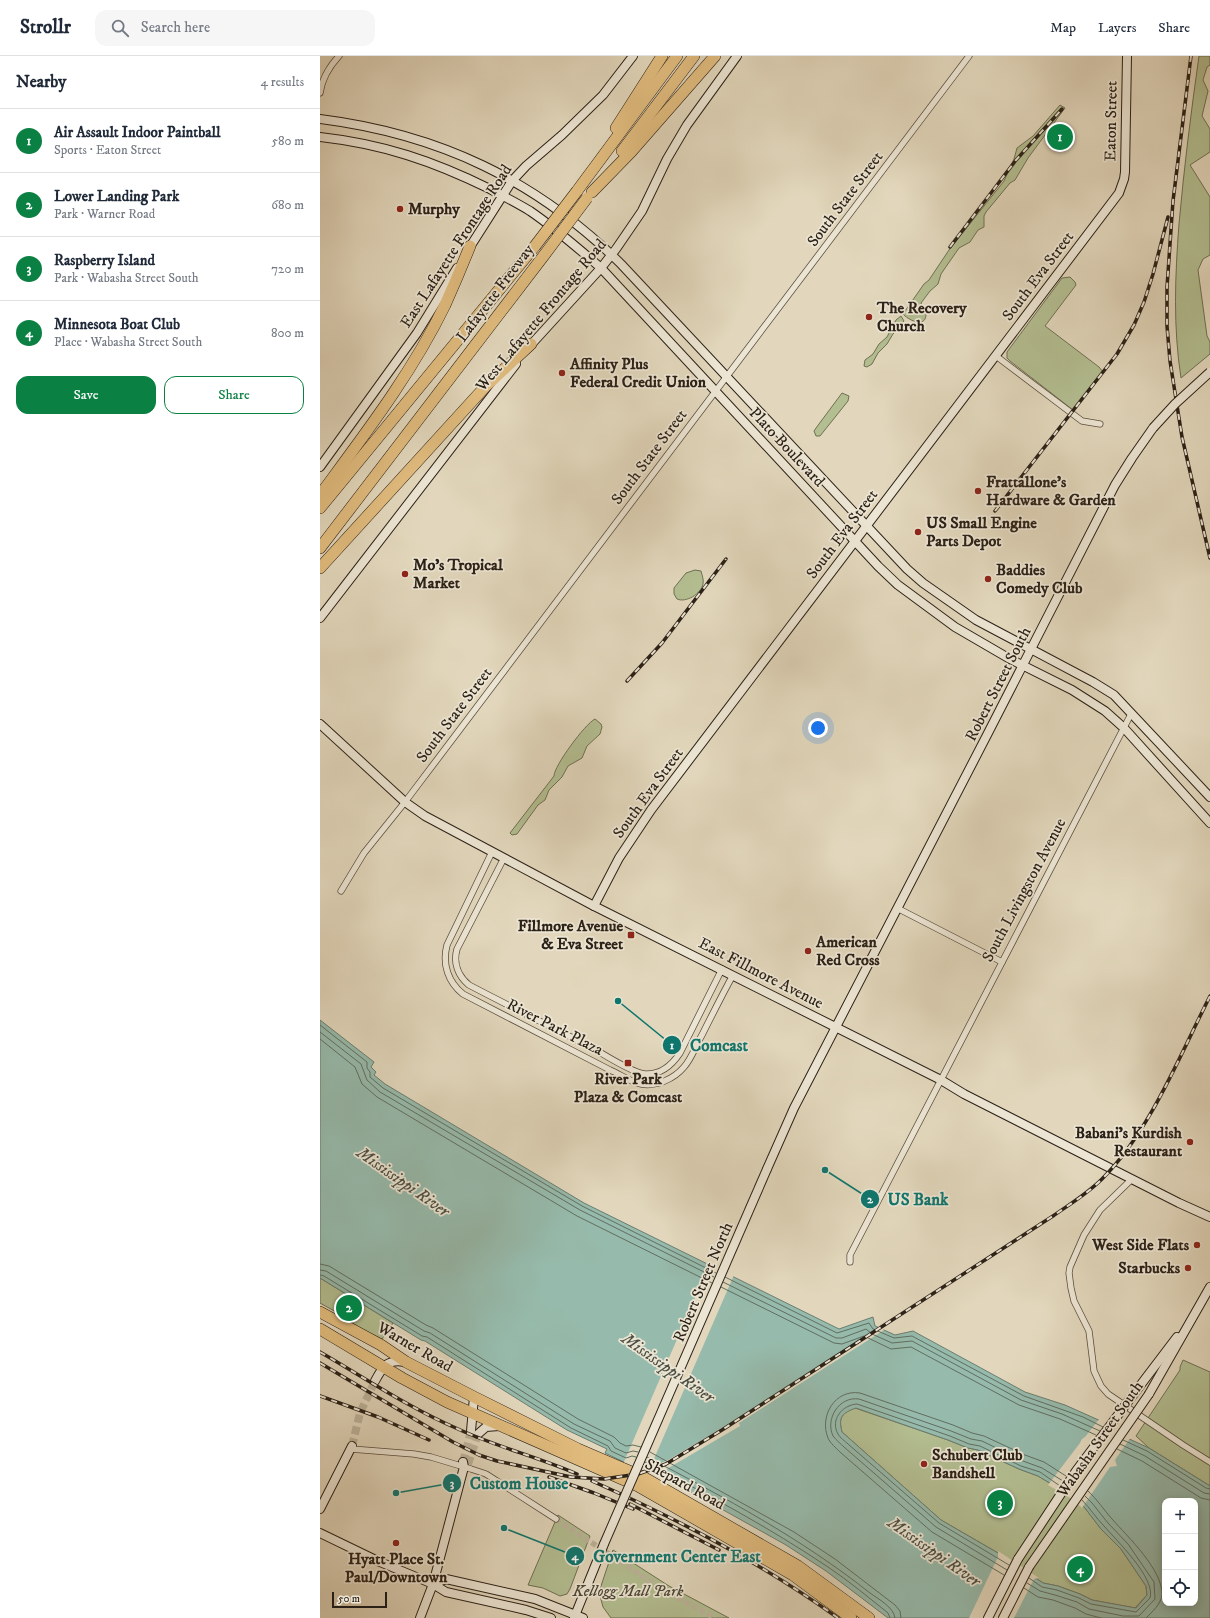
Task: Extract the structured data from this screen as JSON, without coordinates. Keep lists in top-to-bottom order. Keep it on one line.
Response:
{"streets":{"highway":["Lafayette Freeway","Warner Road","Shepard Road"],"main road":["Eaton Street","East Lafayette Frontage Road","South Eva Street","West Lafayette Frontage Road","Plato Boulevard","Robert Street South","East Fillmore Avenue","Robert Street North","Wabasha Street South"],"street":["South State Street","South Livingston Avenue","River Park Plaza"]},"crossings":[["Eaton Street","South Eva Street"],["South State Street","Plato Boulevard"],["South State Street","East Fillmore Avenue"],["East Lafayette Frontage Road","Plato Boulevard"],["South Eva Street","Plato Boulevard"],["South Eva Street","East Fillmore Avenue"],["West Lafayette Frontage Road","Plato Boulevard"],["Plato Boulevard","Robert Street South"],["Plato Boulevard","South Livingston Avenue"],["Robert Street South","East Fillmore Avenue"],["Robert Street South","Robert Street North"],["South Livingston Avenue","East Fillmore Avenue"],["East Fillmore Avenue","River Park Plaza"],["East Fillmore Avenue","Robert Street North"],["Warner Road","Shepard Road"]],"water":["Mississippi River"],"parks":["Kellogg Mall Park"],"places":{"other":["Murphy","The Recovery Church","Affinity Plus Federal Credit Union","Frattallone’s Hardware & Garden","US Small Engine Parts Depot","Mo's Tropical Market","Baddies Comedy Club","American Red Cross","Comcast","Babani's Kurdish Restaurant","US Bank","West Side Flats","Starbucks","Schubert Club Bandshell","Custom House","Government Center East","Hyatt Place St. Paul/Downtown"],"transit":["Fillmore Avenue & Eva Street","River Park Plaza & Comcast"]},"scale_bar":"50 m","page":{"header":"Strollr","search":"Search here","nav":["Map","Layers","Share"],"heading":["Nearby","4 results"],"list":[{"mark":"1","name":"Air Assault Indoor Paintball","note":"Sports · Eaton Street","value":"580 m"},{"mark":"2","name":"Lower Landing Park","note":"Park · Warner Road","value":"680 m"},{"mark":"3","name":"Raspberry Island","note":"Park · Wabasha Street South","value":"720 m"},{"mark":"4","name":"Minnesota Boat Club","note":"Place · Wabasha Street South","value":"800 m"}],"pins":["1","2","3","4"],"buttons":["Save","Share"],"map_buttons":["+","−"],"scale":"50 m"}}
